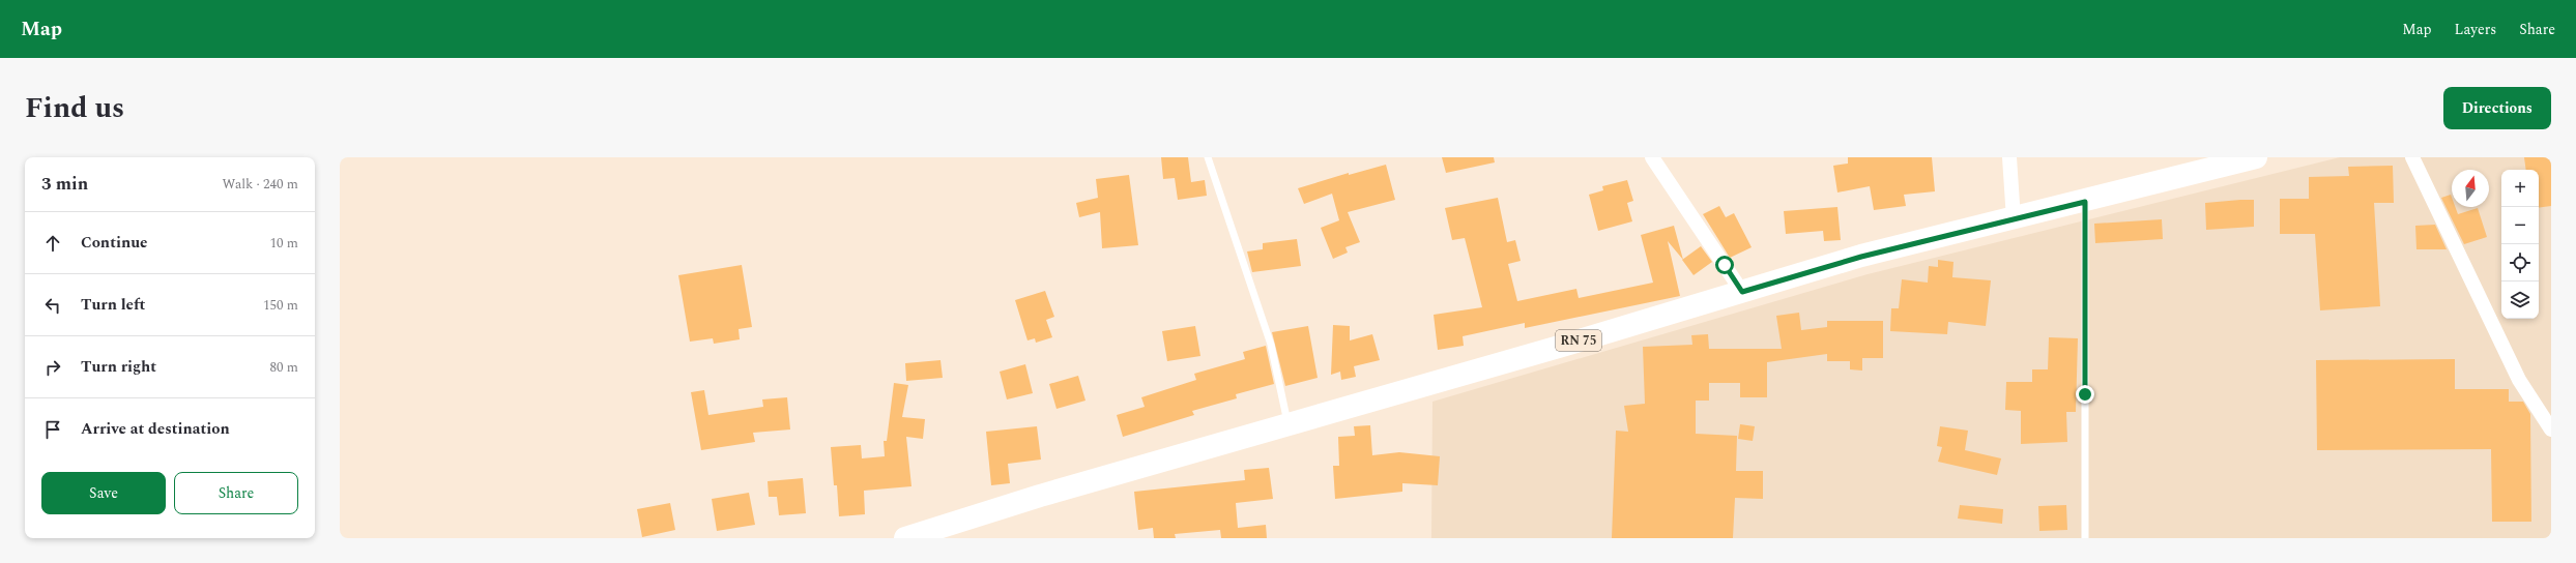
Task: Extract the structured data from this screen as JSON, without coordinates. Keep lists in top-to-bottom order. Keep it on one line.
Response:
{"streets":{"main road":["RN 75"]},"north":"top","page":{"header":"Map","nav":["Map","Layers","Share"],"title":"Find us","buttons":["Directions",["Save","Share"]],"heading":["3 min","Walk · 240 m"],"map_buttons":["+","−"],"list":[["Continue","10 m"],["Turn left","150 m"],["Turn right","80 m"],"Arrive at destination"]}}
